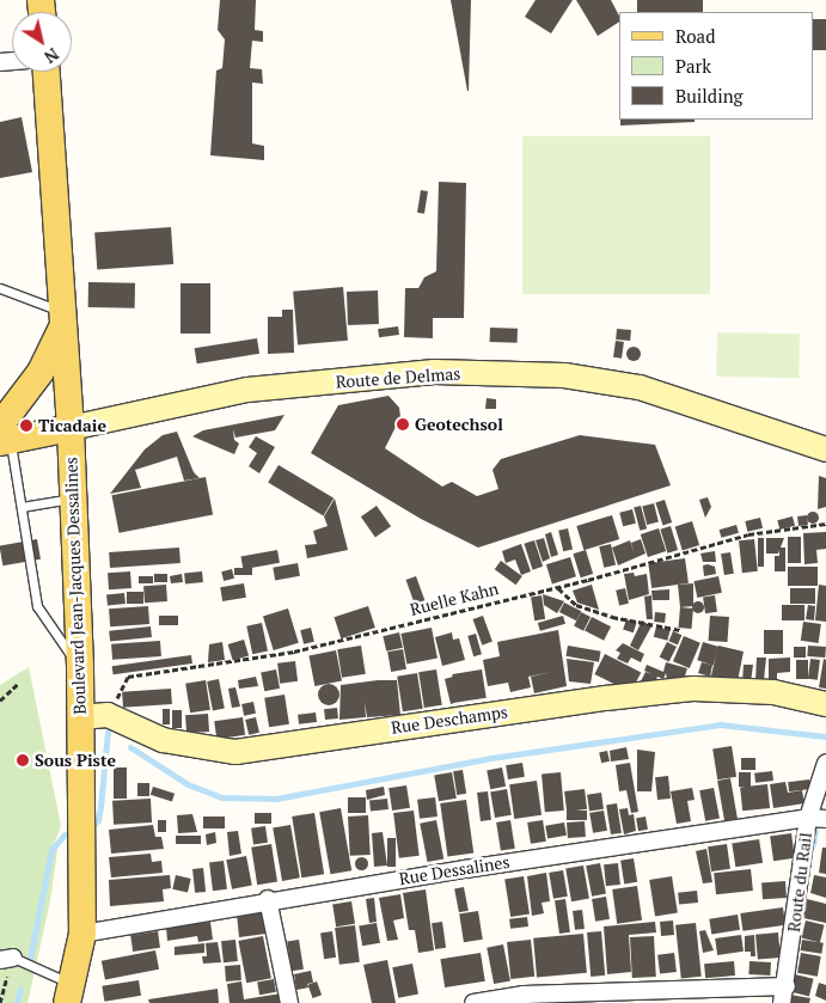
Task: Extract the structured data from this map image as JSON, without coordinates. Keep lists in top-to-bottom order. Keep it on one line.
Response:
{"streets":{"main road":["Route de Delmas","Boulevard Jean-Jacques Dessalines","Rue Deschamps"],"street":["Rue Dessalines","Route du Rail"],"path":["Ruelle Kahn"]},"crossings":[["Route de Delmas","Boulevard Jean-Jacques Dessalines"],["Boulevard Jean-Jacques Dessalines","Rue Deschamps"],["Boulevard Jean-Jacques Dessalines","Rue Dessalines"],["Ruelle Kahn","Rue Deschamps"],["Rue Dessalines","Route du Rail"]],"places":["Geotechsol","Ticadaie","Sous Piste"],"legend":["Road","Park","Building"],"north":"bottom right"}
